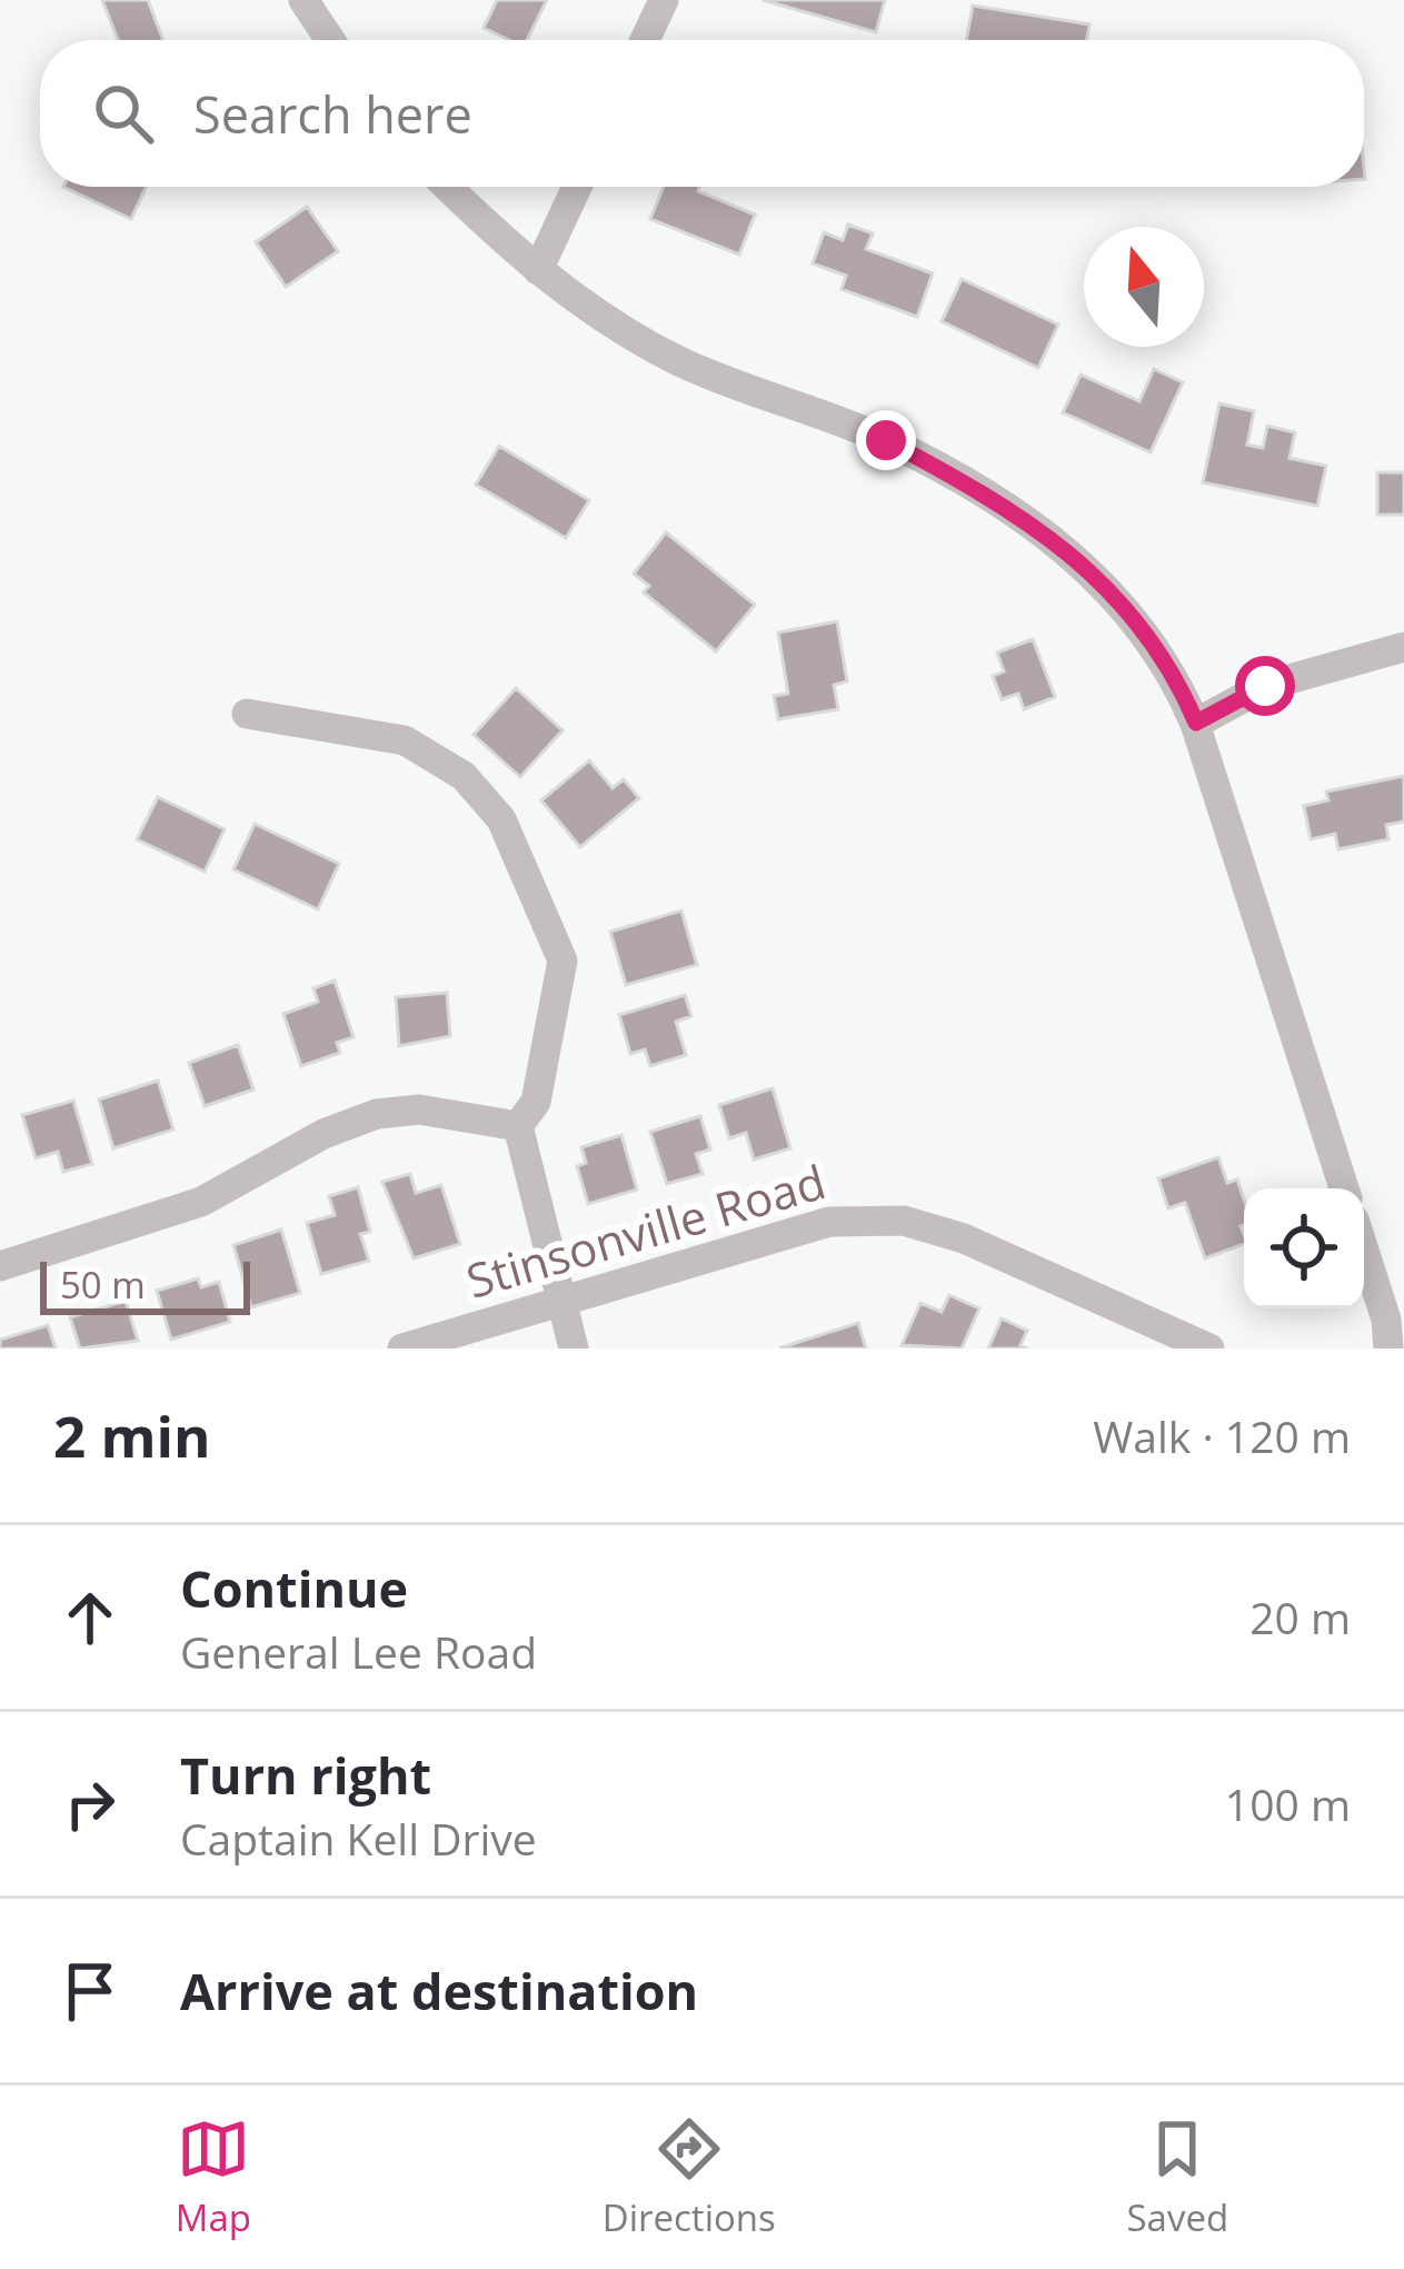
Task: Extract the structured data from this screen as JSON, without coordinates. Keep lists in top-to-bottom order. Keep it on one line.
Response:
{"streets":{"street":["Stinsonville Road"]},"scale_bar":"50 m","north":"top","page":{"search":"Search here","scale":"50 m","heading":["2 min","Walk · 120 m"],"list":[["Continue","General Lee Road","20 m"],["Turn right","Captain Kell Drive","100 m"],"Arrive at destination"],"nav":["Map","Directions","Saved"]}}
